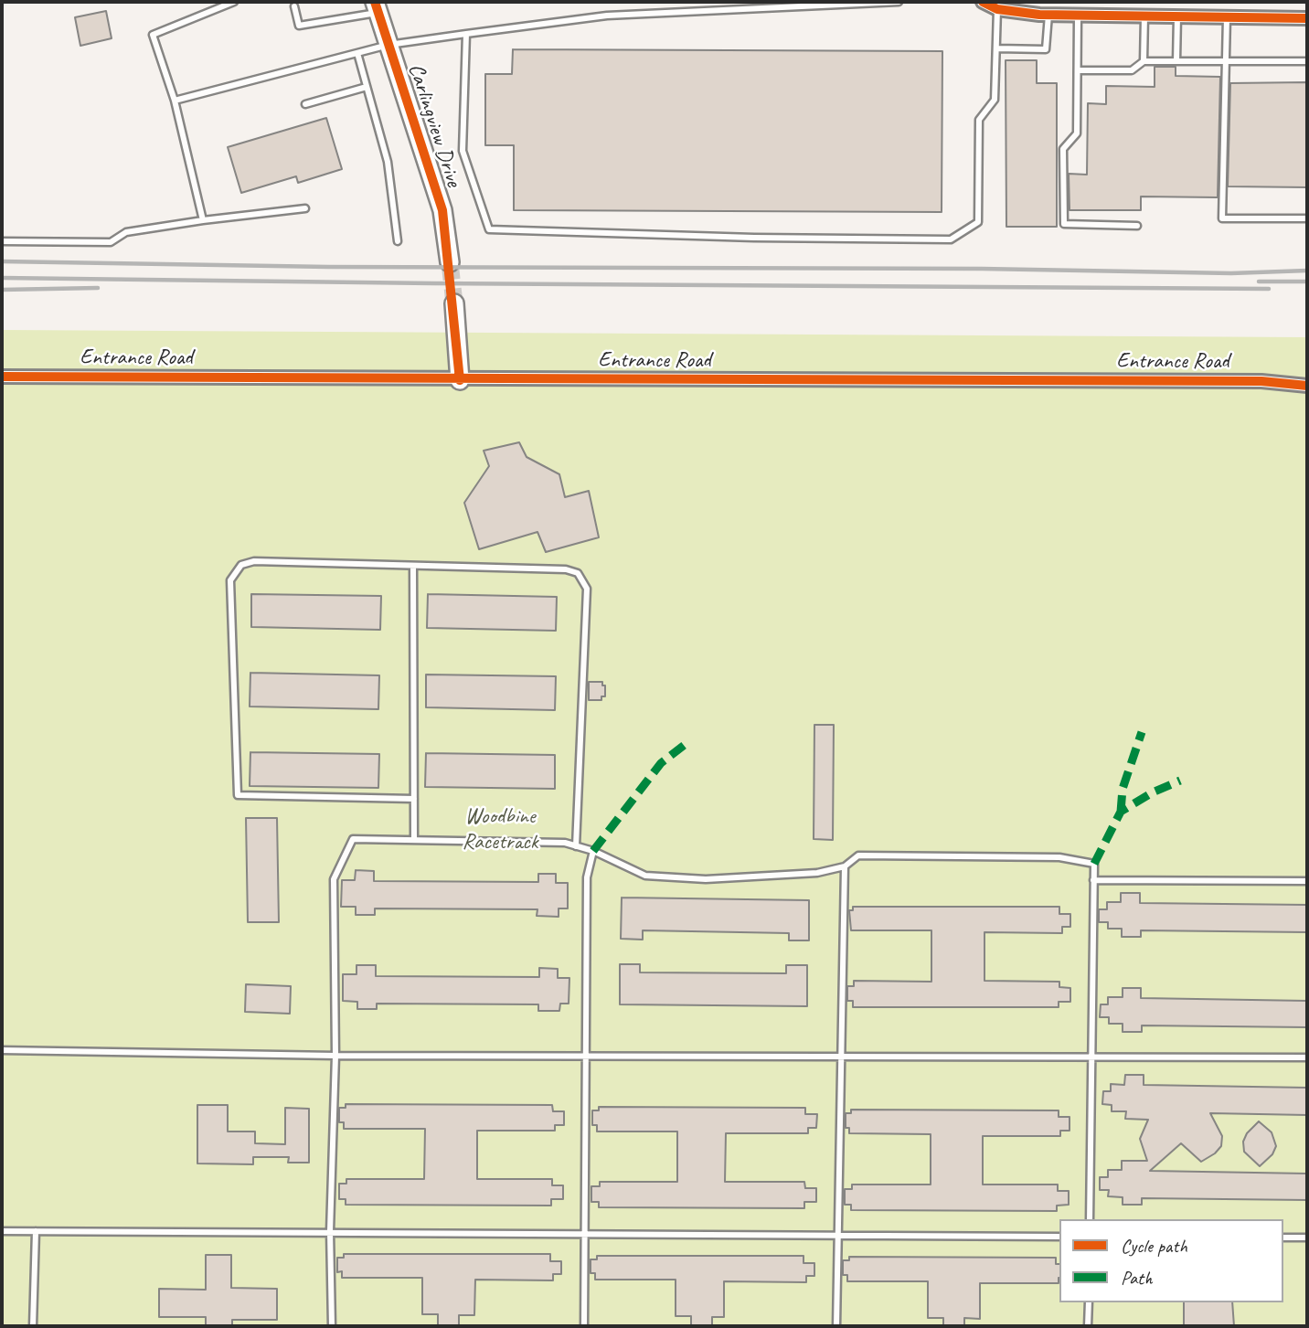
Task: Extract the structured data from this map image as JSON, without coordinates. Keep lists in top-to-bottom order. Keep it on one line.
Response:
{"streets":{"street":["Carlingview Drive","Entrance Road"]},"parks":["Woodbine Racetrack"],"legend":["Cycle path","Path"]}
